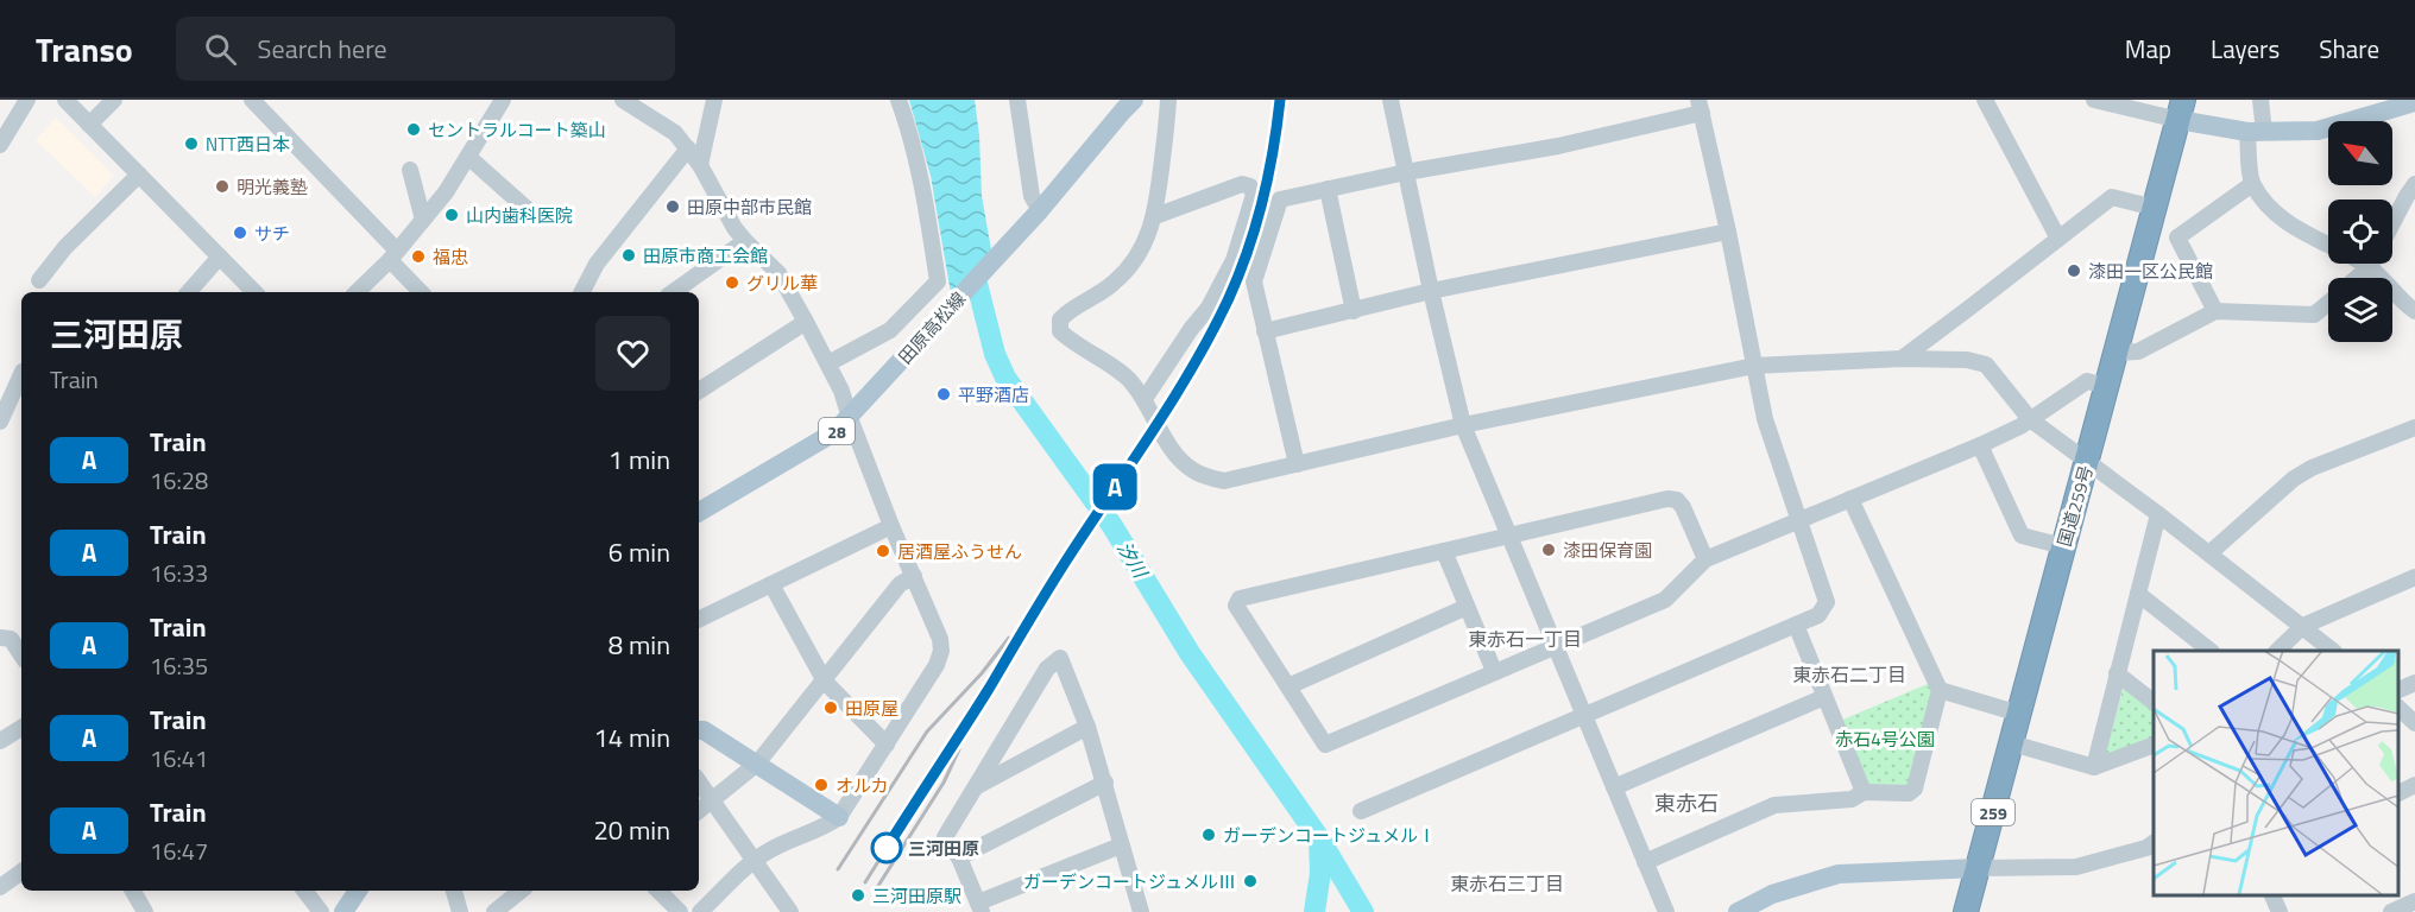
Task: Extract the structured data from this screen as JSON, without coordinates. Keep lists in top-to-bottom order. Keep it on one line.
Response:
{"streets":{"highway":["国道259号","259"],"main road":["田原高松線","28"]},"districts":["東赤石一丁目","東赤石二丁目","東赤石","東赤石三丁目"],"water":["汐川"],"parks":["赤石4号公園"],"places":["セントラルコート築山","NTT西日本","明光義塾","田原中部市民館","山内歯科医院","サチ","田原市商工会館","福忠","漆田一区公民館","グリル華","平野酒店","漆田保育園","居酒屋ふうせん","田原屋","オルカ","ガーデンコートジュメルⅠ","三河田原","ガーデンコートジュメルⅢ","三河田原駅"],"north":"top left","page":{"header":"Transo","search":"Search here","nav":["Map","Layers","Share"],"on_map":"A","heading":["三河田原","Train"],"list":[{"mark":"A","name":"Train","note":"16:28","value":"1 min"},{"mark":"A","name":"Train","note":"16:33","value":"6 min"},{"mark":"A","name":"Train","note":"16:35","value":"8 min"},{"mark":"A","name":"Train","note":"16:41","value":"14 min"},{"mark":"A","name":"Train","note":"16:47","value":"20 min"}]}}
